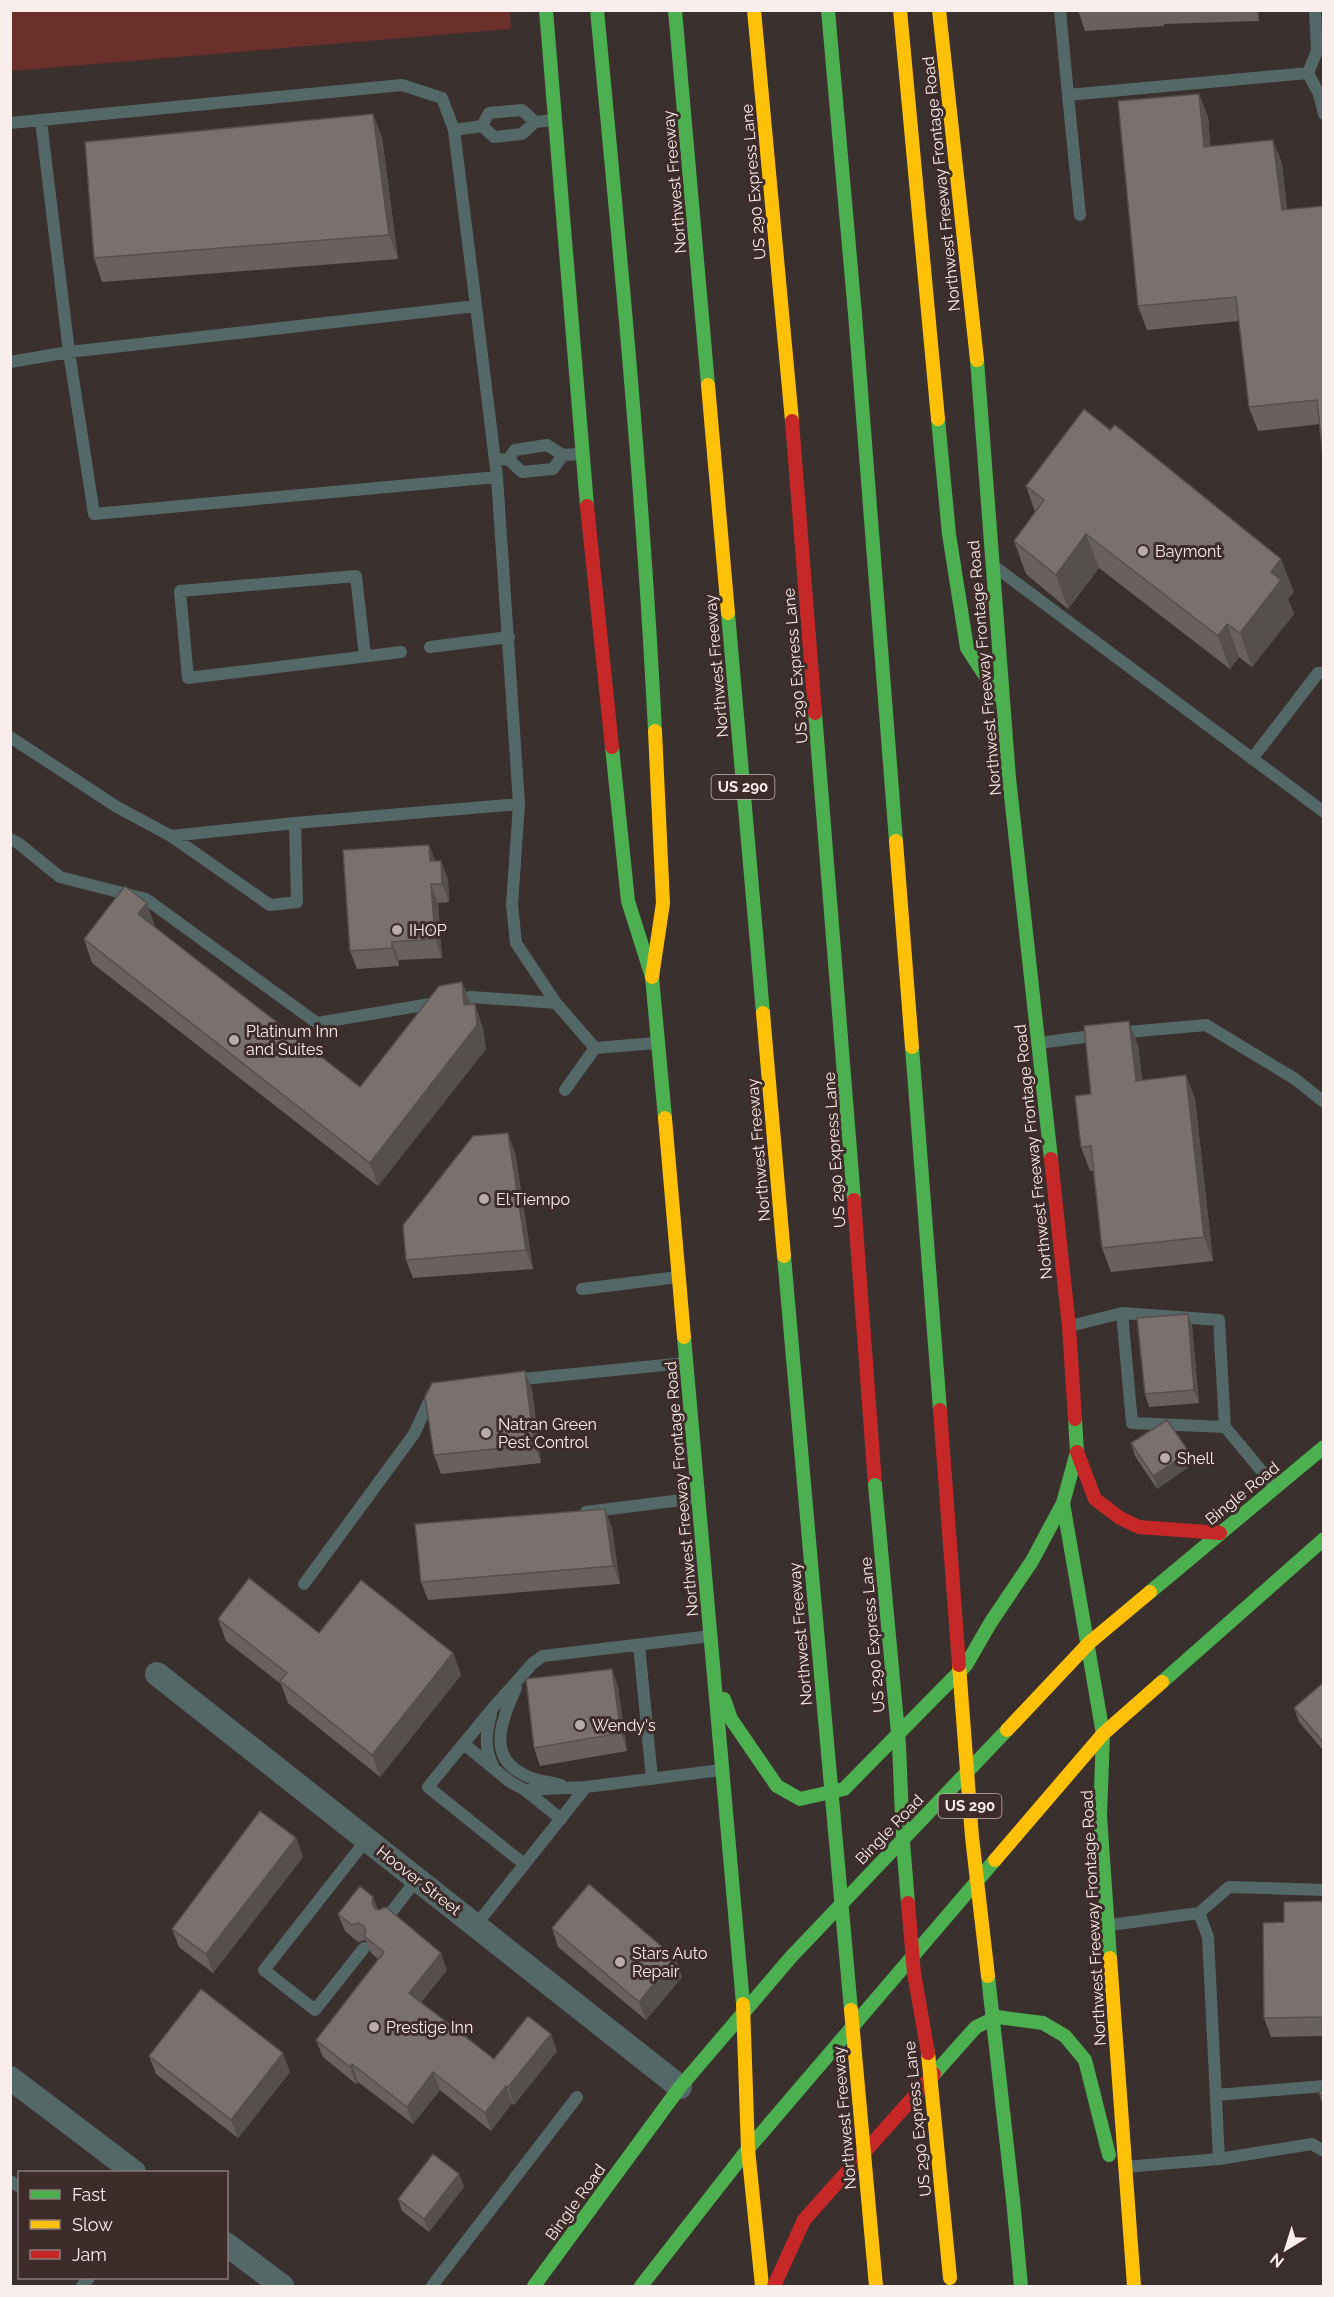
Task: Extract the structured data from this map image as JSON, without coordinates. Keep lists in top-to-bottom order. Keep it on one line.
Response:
{"streets":{"main road":["Northwest Freeway","US 290 Express Lane","Northwest Freeway Frontage Road","US 290","Bingle Road"],"street":["Hoover Street"]},"crossings":[["Northwest Freeway Frontage Road","Bingle Road"],["Bingle Road","Hoover Street"]],"places":["Baymont","IHOP","Platinum Inn and Suites","El Tiempo","Natran Green Pest Control","Shell","Wendy's","Stars Auto Repair","Prestige Inn"],"legend":["Fast","Slow","Jam"],"north":"bottom left"}
